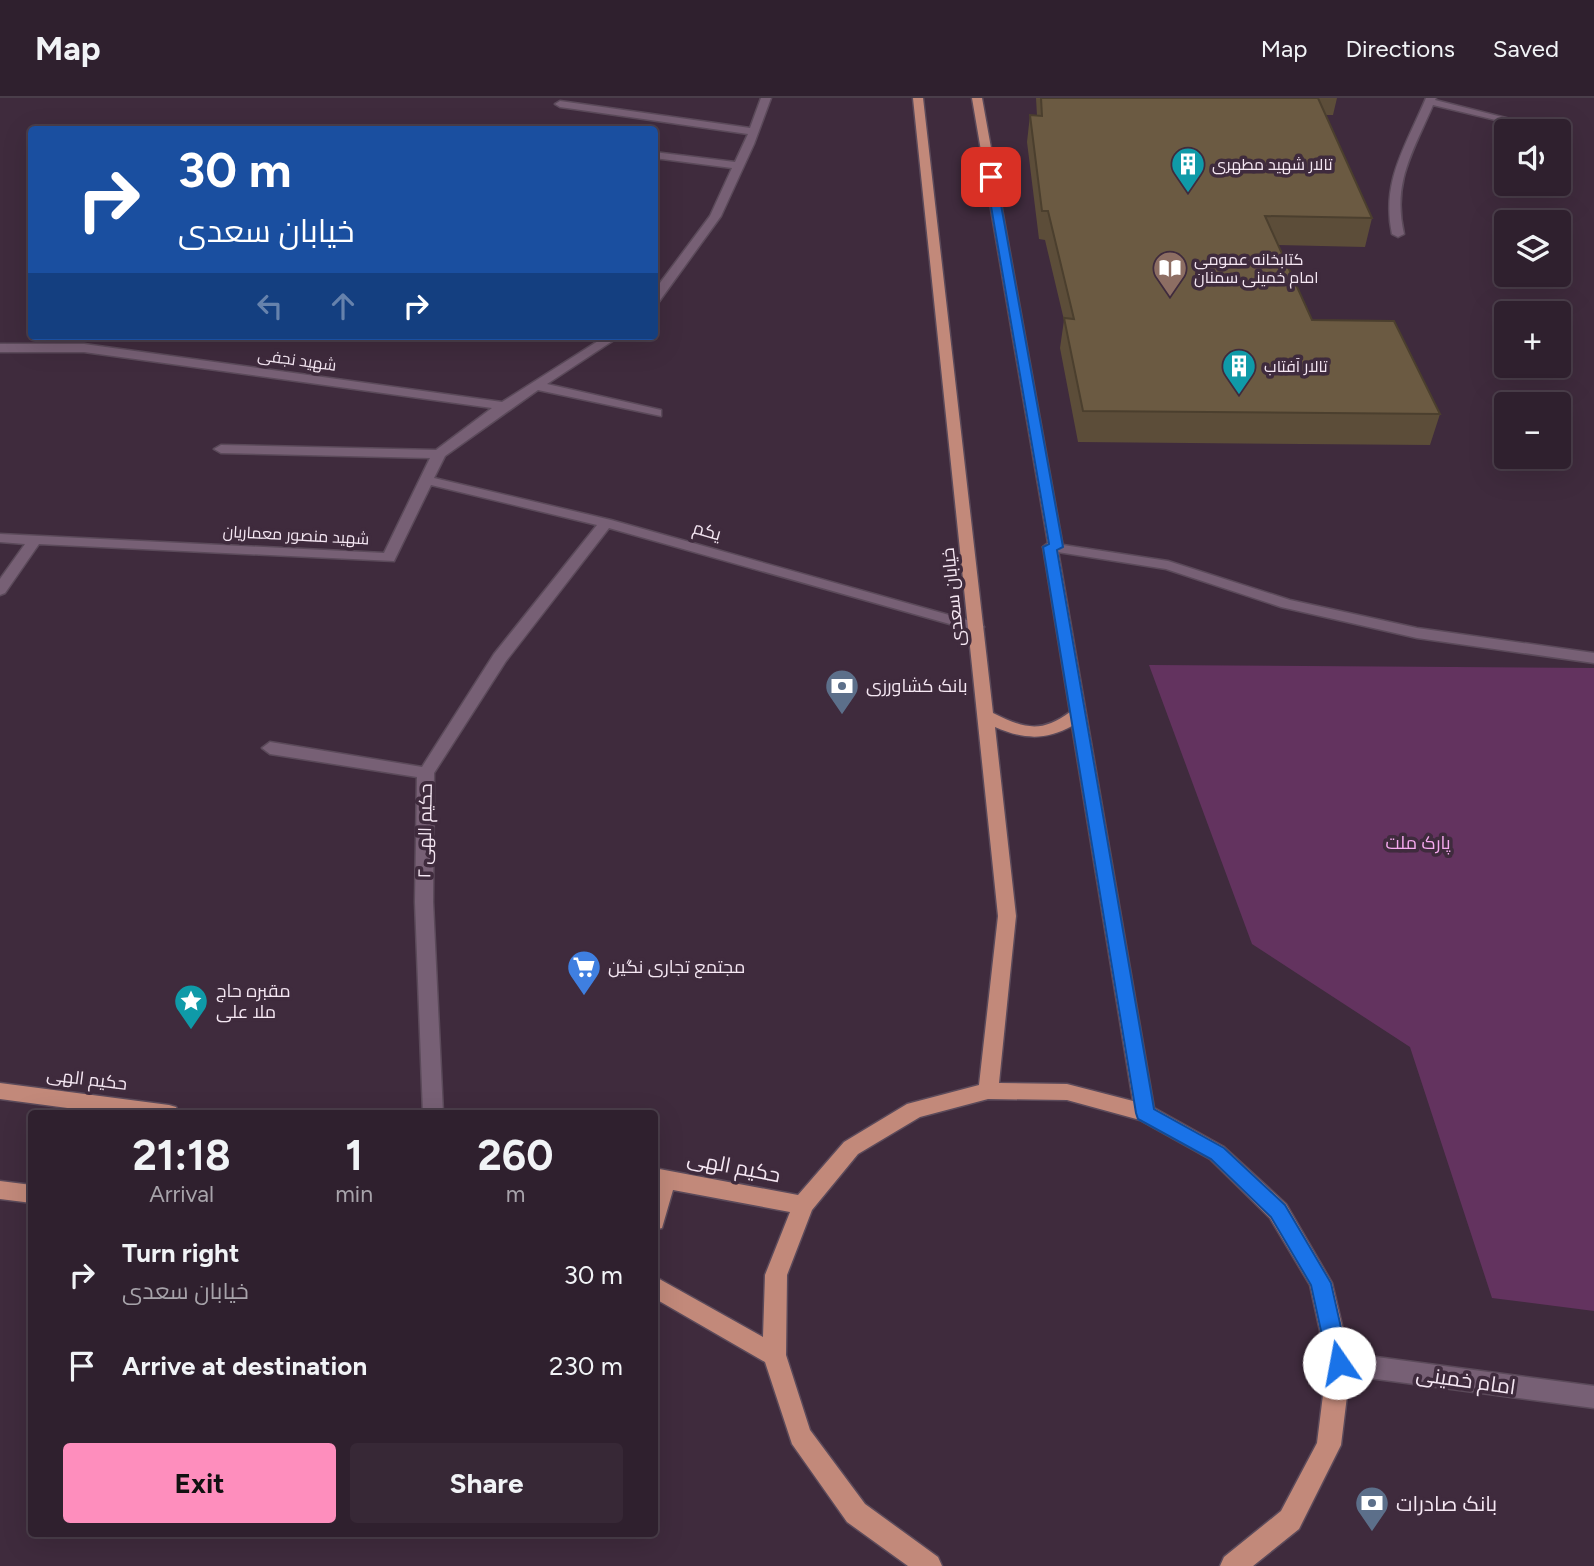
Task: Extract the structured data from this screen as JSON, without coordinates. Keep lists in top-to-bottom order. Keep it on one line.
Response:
{"streets":{"main road":["خیابان سعدی","حکیم الهی"],"street":["شهید نجفی","یکم","شهید منصور معماریان","حکیم الهی ۲","امام خمینی"]},"crossings":[["شهید نجفی","شهید منصور معماریان"],["یکم","شهید منصور معماریان"],["یکم","خیابان سعدی"],["یکم","حکیم الهی ۲"]],"parks":["پارک ملت"],"places":{"building":["تالار شهید مطهری","تالار آفتاب"],"library":["کتابخانه عمومی امام خمینی سمنان"],"bank":["بانک کشاورزی","بانک صادرات"],"supermarket":["مجتمع تجاری نگین"],"place":["مقبره حاج ملا علی"]},"page":{"header":"Map","nav":["Map","Directions","Saved"],"map_buttons":["+","−"],"turn":["30 m","خیابان سعدی"],"eta":["21:18","Arrival","1","min","260","m"],"list":[{"name":"Turn right","note":"خیابان سعدی","value":"30 m"},{"name":"Arrive at destination","value":"230 m"}],"buttons":["Exit","Share"]}}
